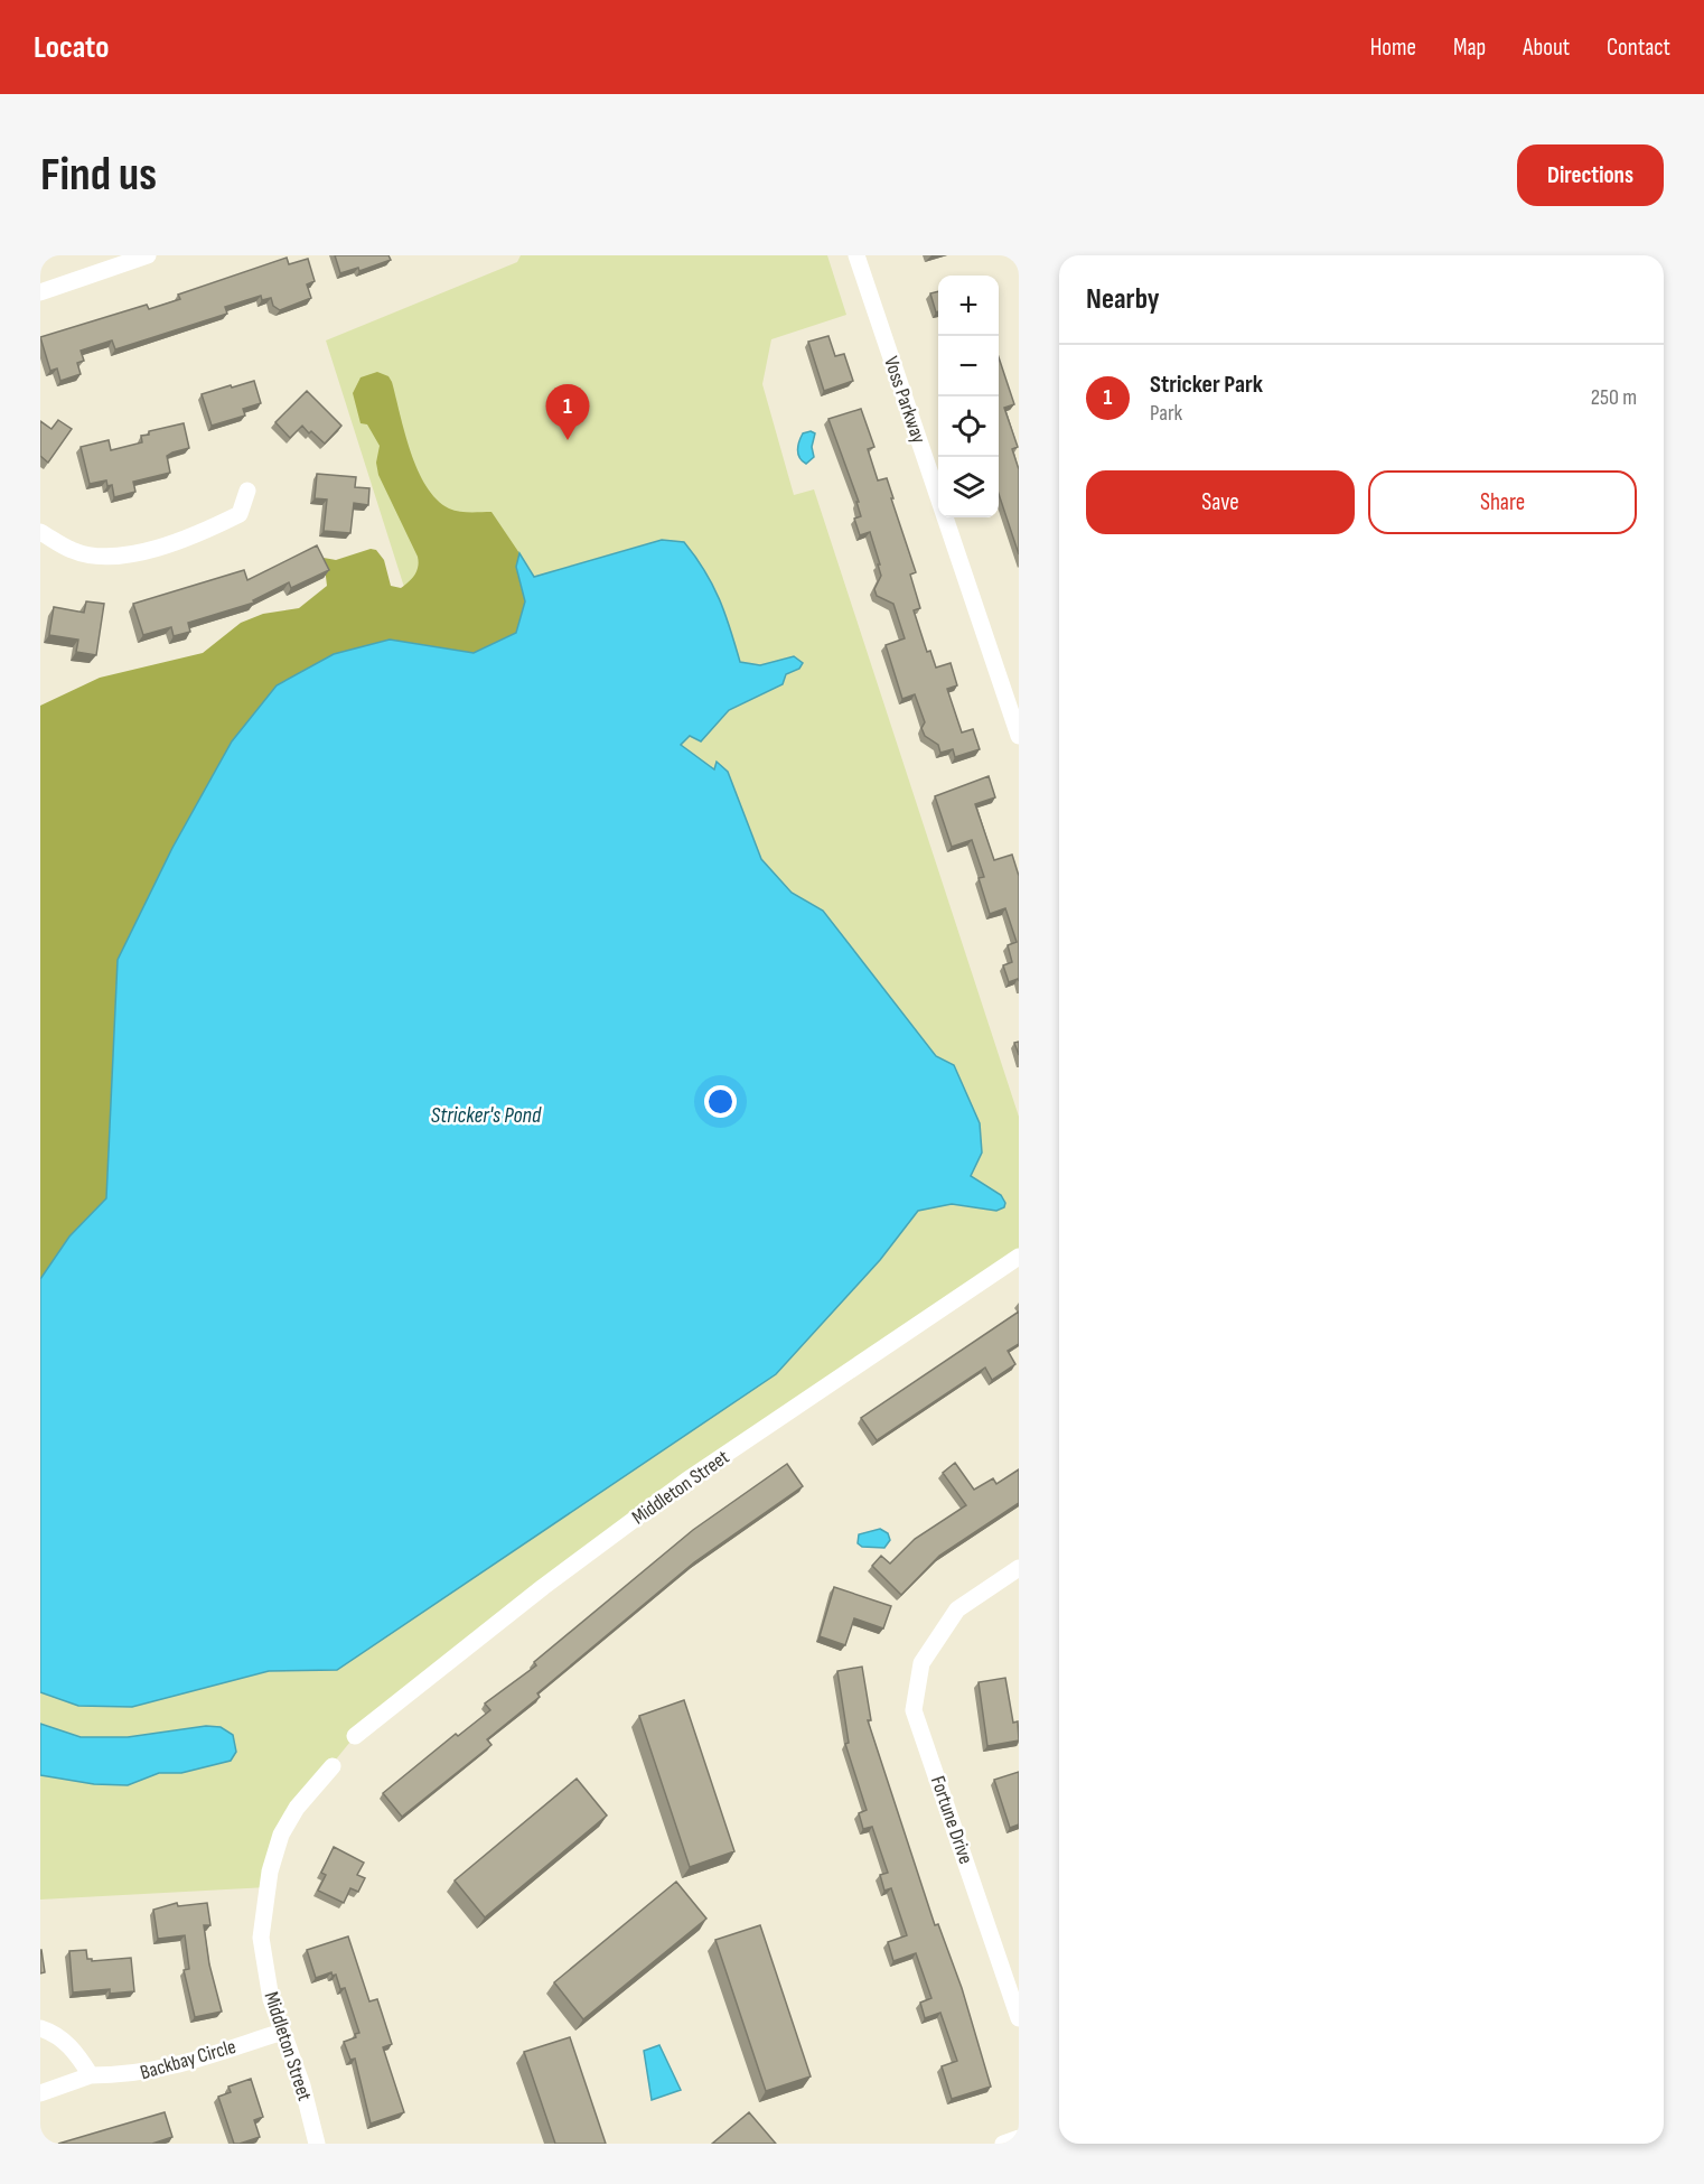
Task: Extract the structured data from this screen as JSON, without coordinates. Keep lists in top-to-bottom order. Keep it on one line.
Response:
{"streets":{"street":["Voss Parkway","Middleton Street","Fortune Drive","Backbay Circle"]},"crossings":[["Middleton Street","Backbay Circle"]],"water":["Stricker's Pond"],"page":{"header":"Locato","nav":["Home","Map","About","Contact"],"buttons":["Directions",["Save","Share"]],"title":"Find us","heading":"Nearby","map_buttons":["+","−"],"list":[{"mark":"1","name":"Stricker Park","note":"Park","value":"250 m"}],"pins":"1"}}
